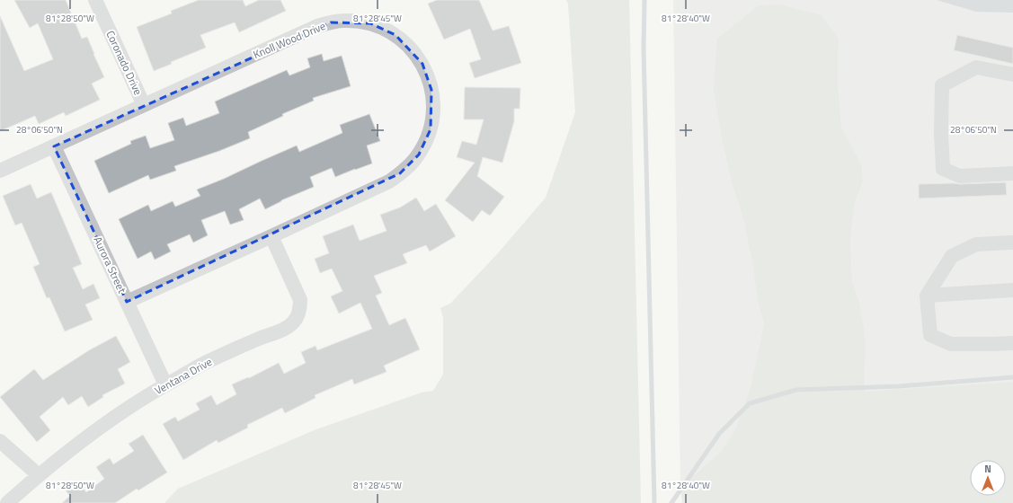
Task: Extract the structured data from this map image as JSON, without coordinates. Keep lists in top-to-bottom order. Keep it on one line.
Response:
{"streets":{"street":["Knoll Wood Drive","Coronado Drive","Aurora Street","Ventana Drive"]},"crossings":[["Knoll Wood Drive","Coronado Drive"],["Knoll Wood Drive","Aurora Street"],["Knoll Wood Drive","Ventana Drive"],["Aurora Street","Ventana Drive"]],"north":"top","coordinates":["81°28'50\"W","81°28'45\"W","81°28'40\"W","28°06'50\"N"]}
